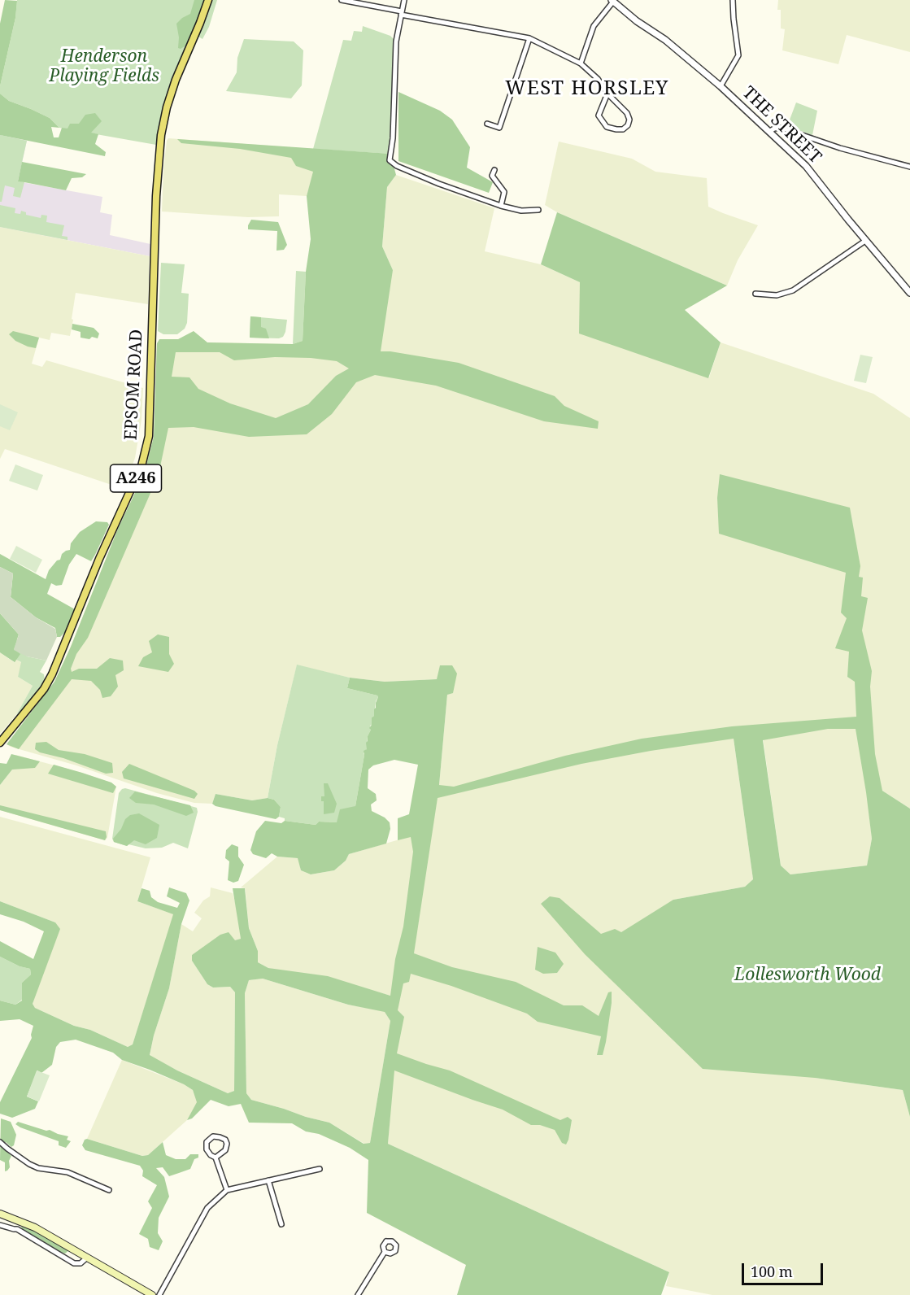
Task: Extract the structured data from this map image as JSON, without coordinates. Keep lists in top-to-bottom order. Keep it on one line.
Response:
{"streets":{"main road":["EPSOM ROAD","A246"],"street":["THE STREET"]},"districts":["WEST HORSLEY"],"parks":["Henderson Playing Fields","Lollesworth Wood"],"scale_bar":"100 m"}
